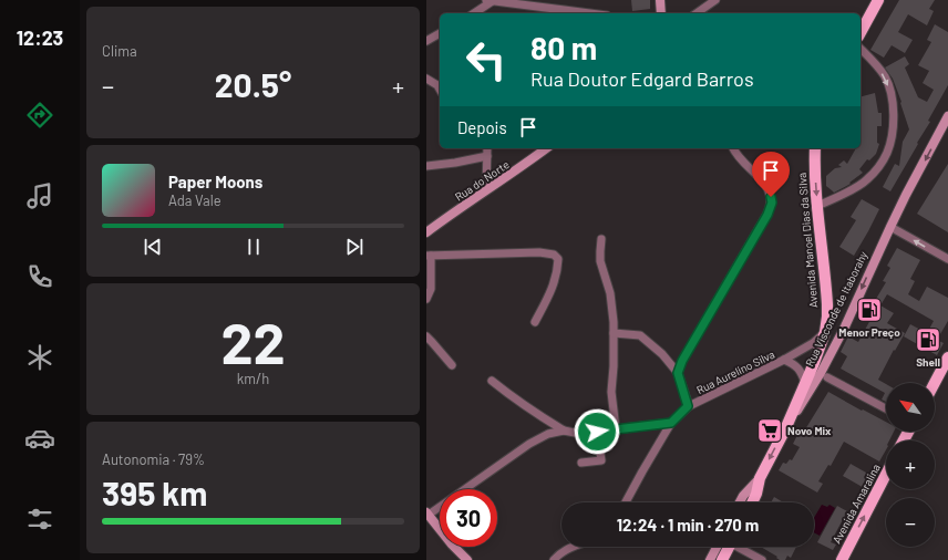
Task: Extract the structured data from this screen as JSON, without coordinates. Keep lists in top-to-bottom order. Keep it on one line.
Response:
{"streets":{"main road":["Avenida Manoel Dias da Silva","Rua Visconde de Itaborahy","Avenida Amaralina"],"street":["Rua do Norte","Rua Aurelino Silva"]},"crossings":[["Avenida Manoel Dias da Silva","Rua Visconde de Itaborahy"],["Avenida Manoel Dias da Silva","Rua Aurelino Silva"]],"one_way":["Rua Visconde de Itaborahy","Avenida Amaralina"],"places":{"fuel station":["Menor Preço","Shell"],"supermarket":["Novo Mix"]},"north":"top left","page":{"tabs":"12:23","tile":["Clima",["22","km/h"],["Autonomia · 79%","395 km"]],"turn":["80 m","Rua Doutor Edgard Barros"],"heat":["−","20.5°","+"],"then":"Depois","song":["Paper Moons","Ada Vale"],"map_buttons":["+","−"],"limit":"30","trip":"12:24 · 1 min · 270 m"}}
